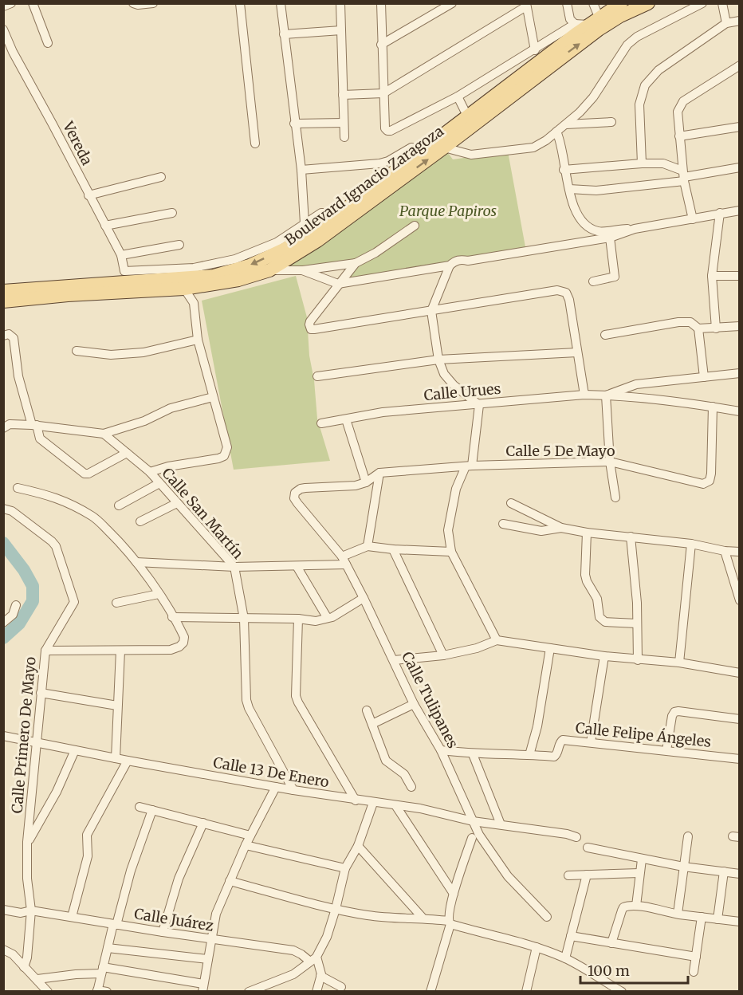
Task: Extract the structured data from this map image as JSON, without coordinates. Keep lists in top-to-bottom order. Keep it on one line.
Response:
{"streets":{"main road":["Boulevard Ignacio Zaragoza"],"street":["Vereda","Calle Urues","Calle 5 De Mayo","Calle San Martín","Calle Tulipanes","Calle Primero De Mayo","Calle Felipe Ángeles","Calle 13 De Enero","Calle Juárez"]},"crossings":[["Calle Urues","Calle 5 De Mayo"],["Calle San Martín","Calle 13 De Enero"],["Calle Tulipanes","Calle Felipe Ángeles"],["Calle Tulipanes","Calle 13 De Enero"],["Calle Primero De Mayo","Calle 13 De Enero"],["Calle Primero De Mayo","Calle Juárez"]],"parks":["Parque Papiros"],"scale_bar":"100 m"}
